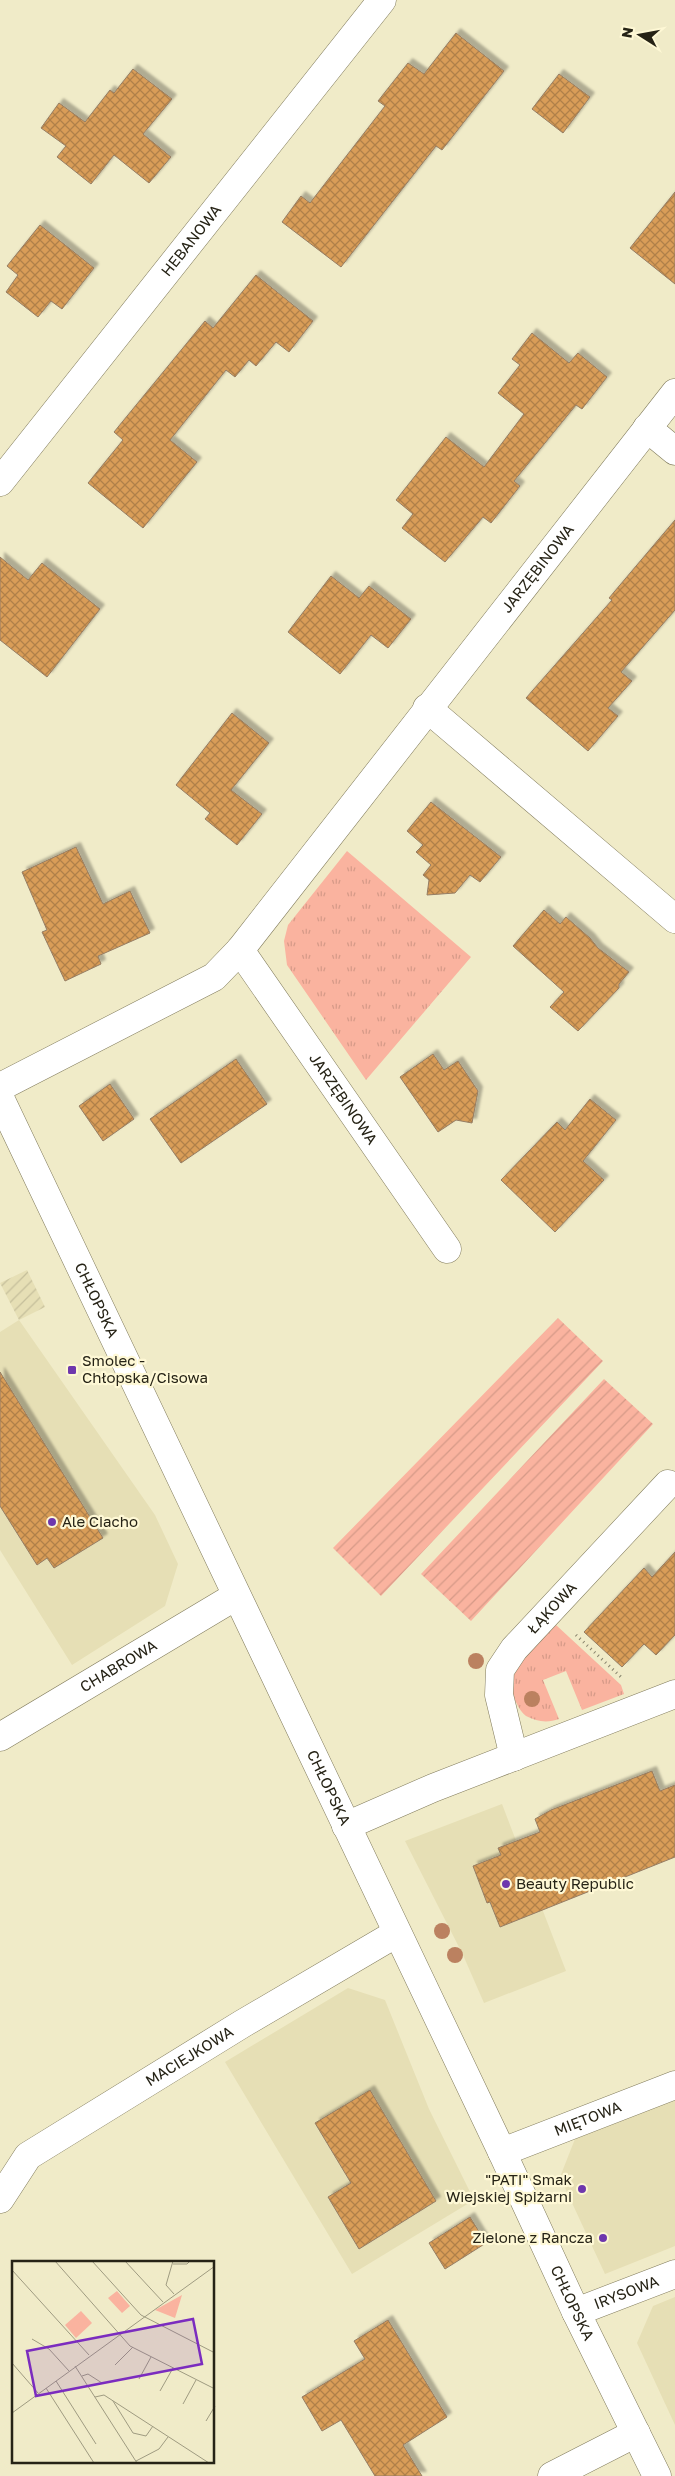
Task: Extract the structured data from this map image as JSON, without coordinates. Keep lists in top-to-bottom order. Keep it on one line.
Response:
{"streets":{"street":["HEBANOWA","JARZĘBINOWA","CHŁOPSKA","ŁĄKOWA","CHABROWA","MACIEJKOWA","MIĘTOWA","IRYSOWA"]},"crossings":[["CHŁOPSKA","CHABROWA"],["CHŁOPSKA","MACIEJKOWA"],["CHŁOPSKA","MIĘTOWA"],["CHŁOPSKA","IRYSOWA"]],"places":{"transit":["Smolec - Chłopska/Cisowa"],"other":["Ale Ciacho","Beauty Republic","\"PATI\" Smak Wiejskiej Spiżarni","Zielone z Rancza"]},"north":"left"}
